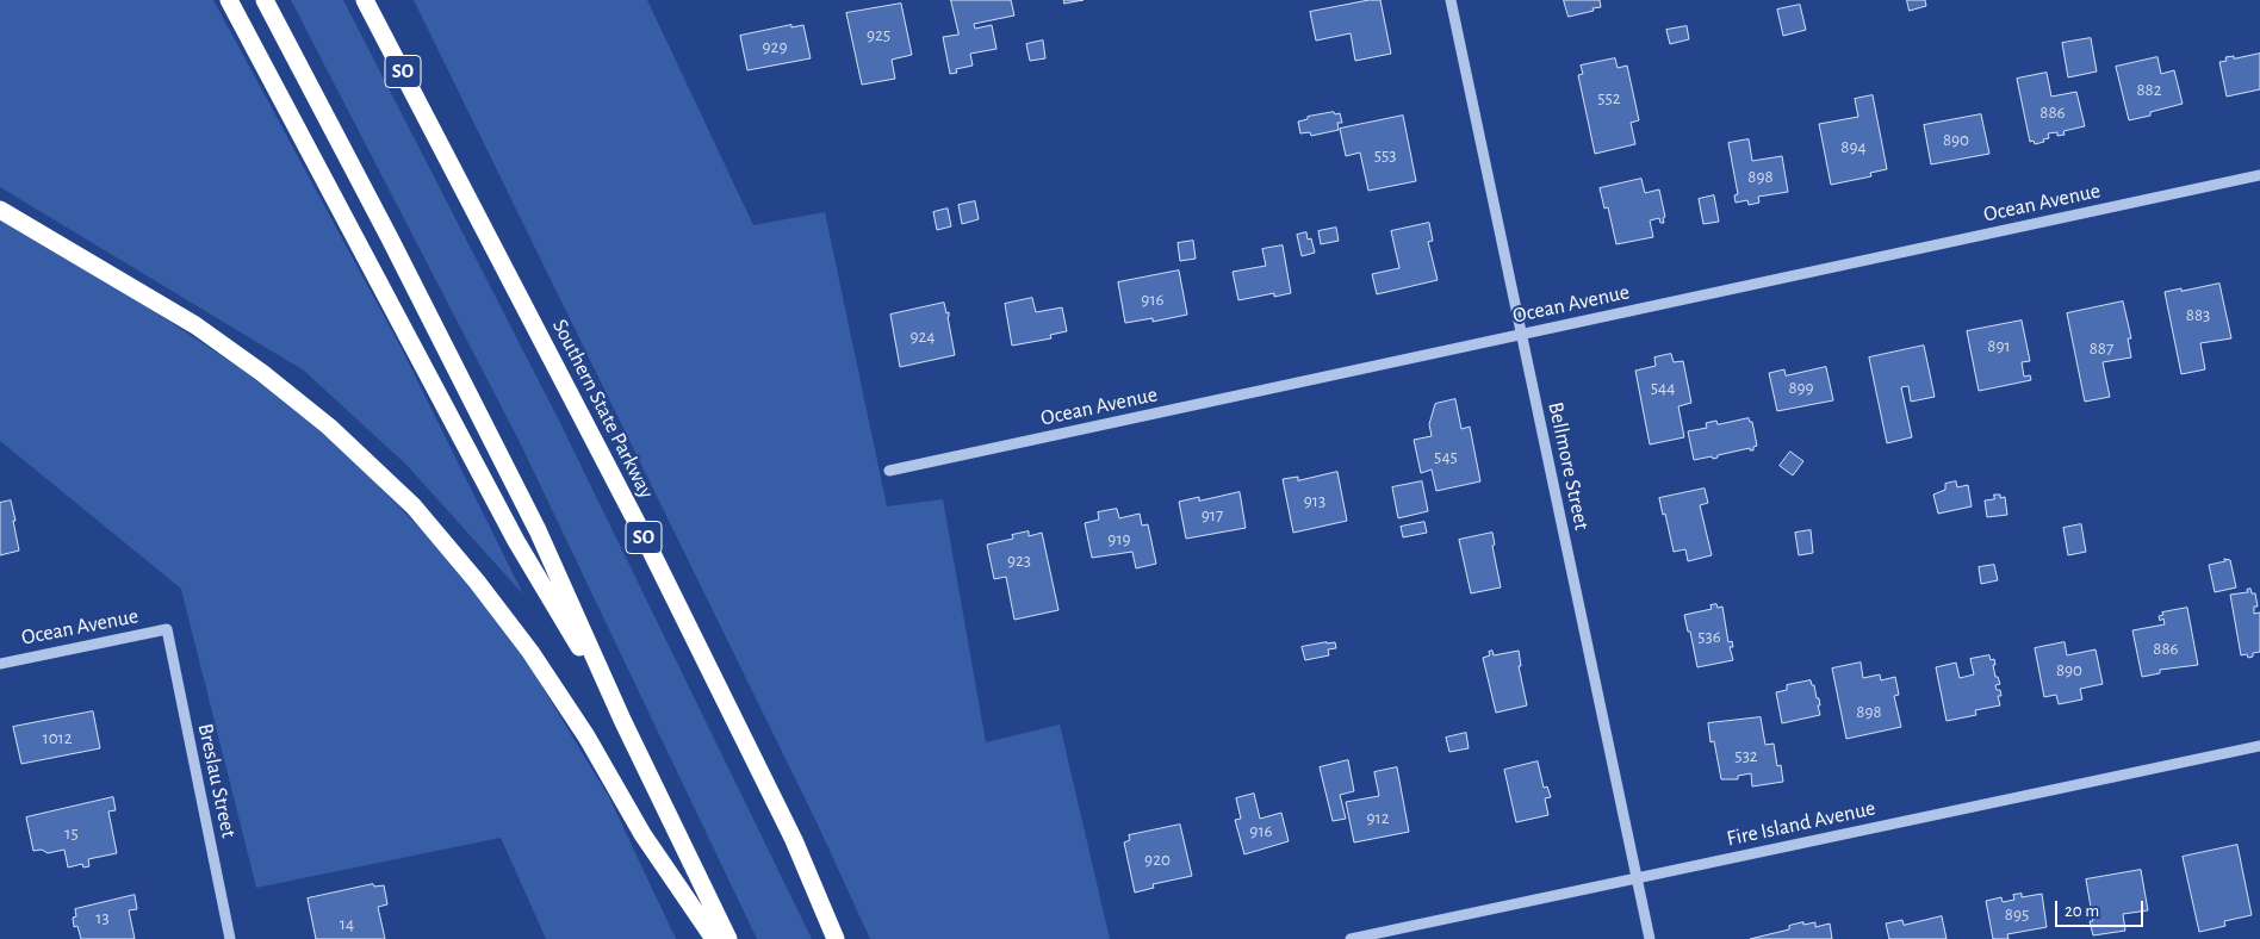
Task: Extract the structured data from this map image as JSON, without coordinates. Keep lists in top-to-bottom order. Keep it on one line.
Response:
{"streets":{"highway":["SO","Southern State Parkway"],"street":["Ocean Avenue","Bellmore Street","Breslau Street","Fire Island Avenue"]},"crossings":[["Ocean Avenue","Bellmore Street"],["Ocean Avenue","Breslau Street"],["Bellmore Street","Fire Island Avenue"]],"house_numbers":["925","929","882","552","886","890","894","553","898","916","883","924","891","887","544","899","545","913","917","919","923","536","886","890","898","1012","532","912","916","15","920","895","13","14"],"scale_bar":"20 m"}
